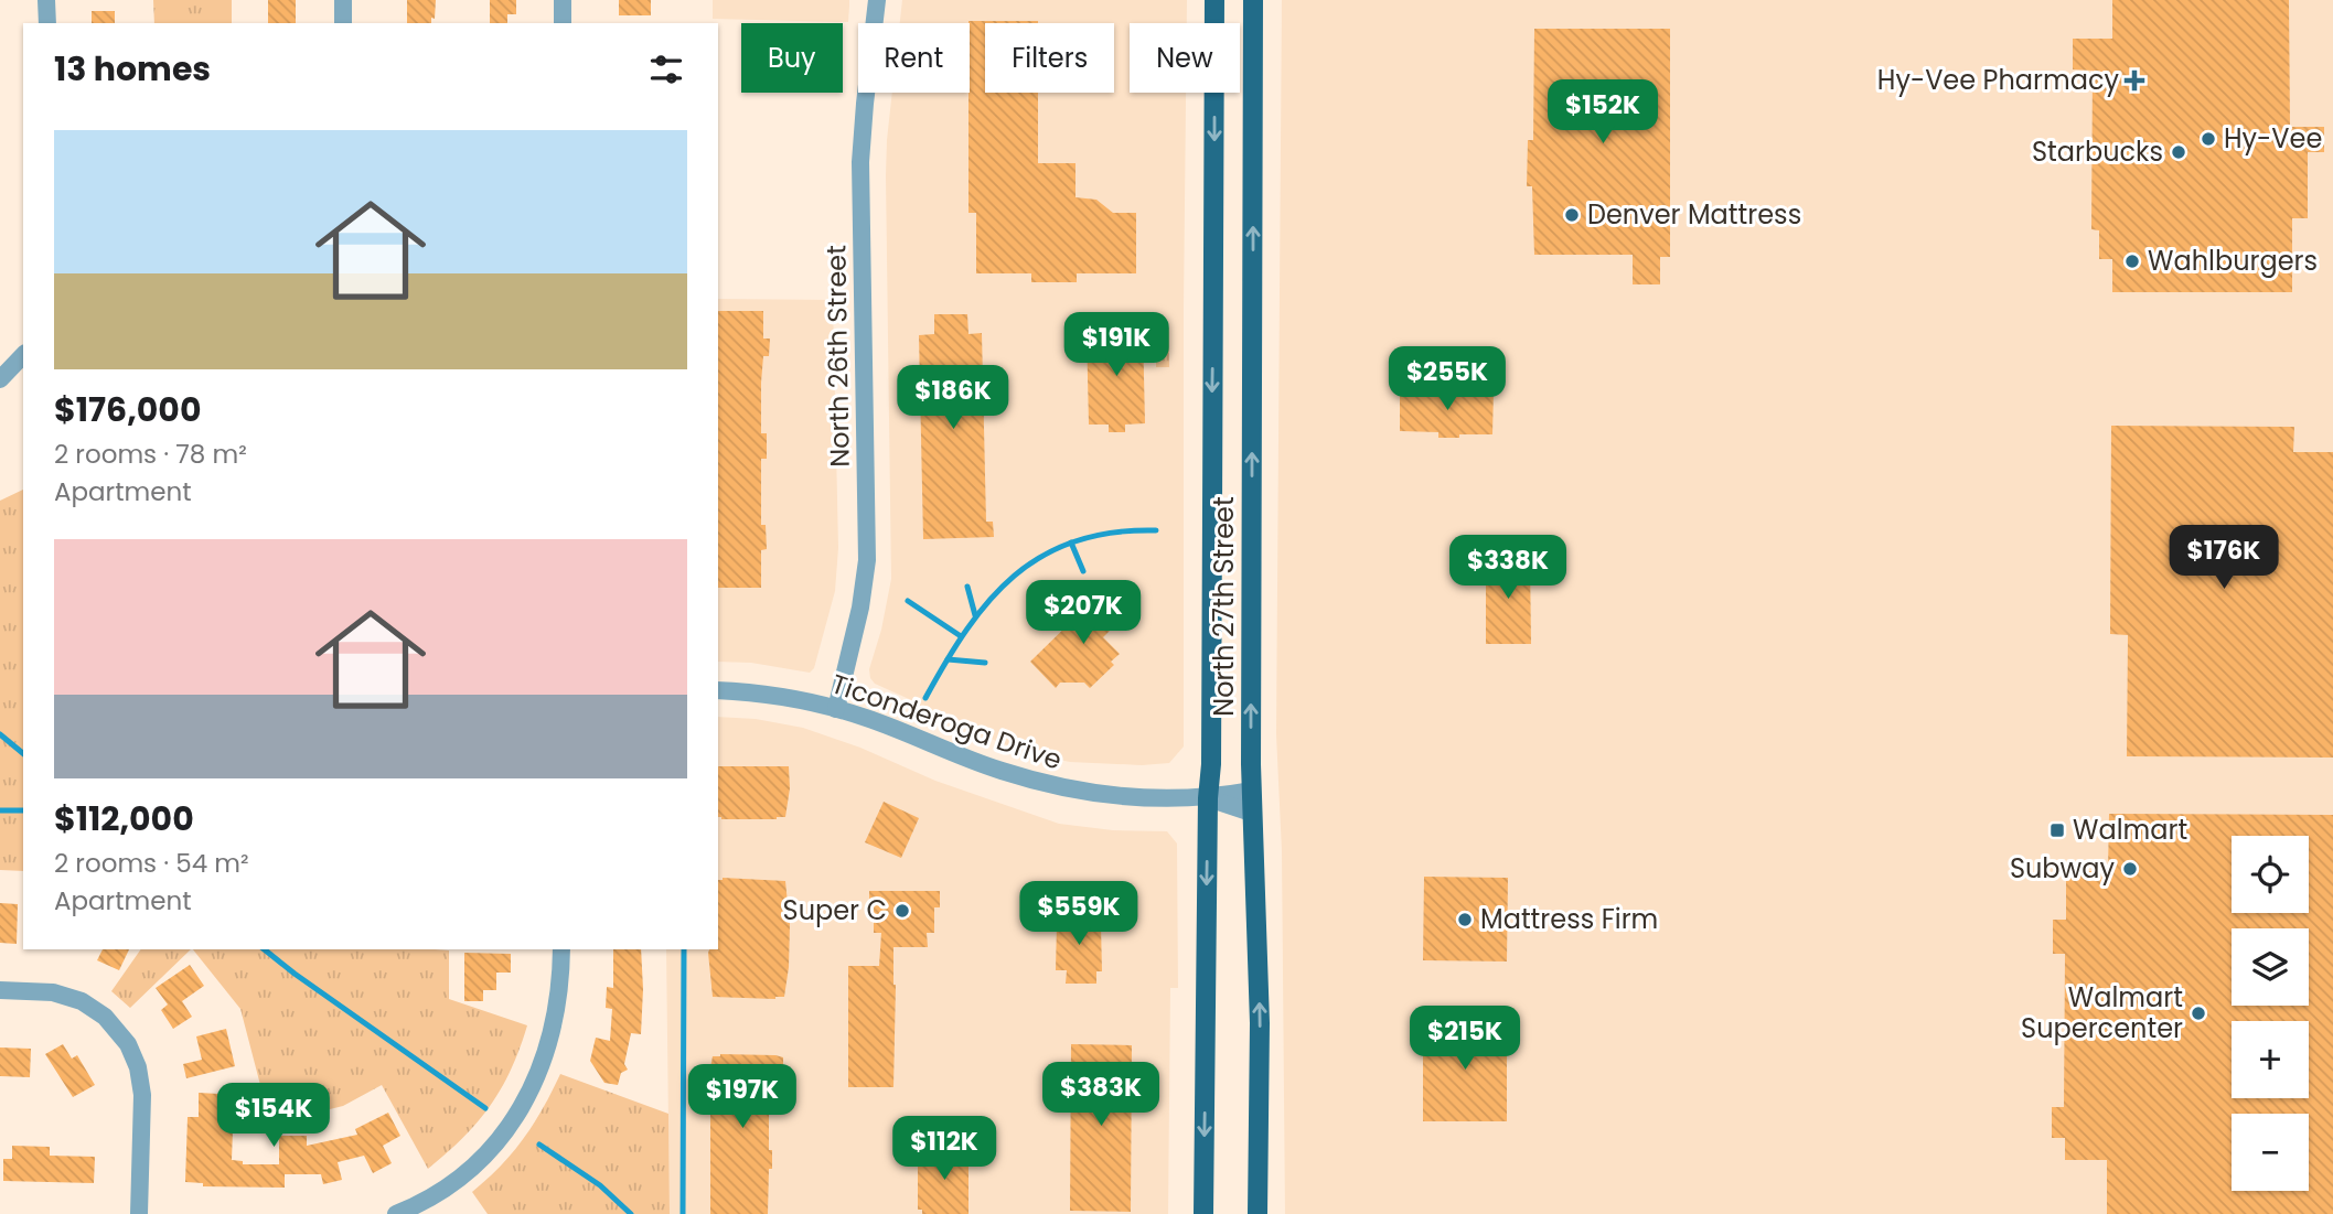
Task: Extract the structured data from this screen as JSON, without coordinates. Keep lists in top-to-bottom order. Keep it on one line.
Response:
{"streets":{"main road":["North 27th Street"],"street":["North 26th Street","Ticonderoga Drive"]},"crossings":[["North 26th Street","Ticonderoga Drive"],["North 27th Street","Ticonderoga Drive"]],"places":{"health":["Hy-Vee Pharmacy"],"other":["Hy-Vee","Starbucks","Denver Mattress","Wahlburgers","Subway","Super C","Mattress Firm","Walmart Supercenter"],"transit":["Walmart"]},"page":{"chip":["Buy","Rent","Filters","New"],"heading":"13 homes","price":["$152K","$191K","$255K","$186K","$176K","$338K","$207K","$559K","$215K","$383K","$197K","$154K","$112K"],"list":[{"name":"$176,000","note":"2 rooms · 78 m² · Apartment"},{"name":"$112,000","note":"2 rooms · 54 m² · Apartment"}],"map_buttons":["+","−"]}}
